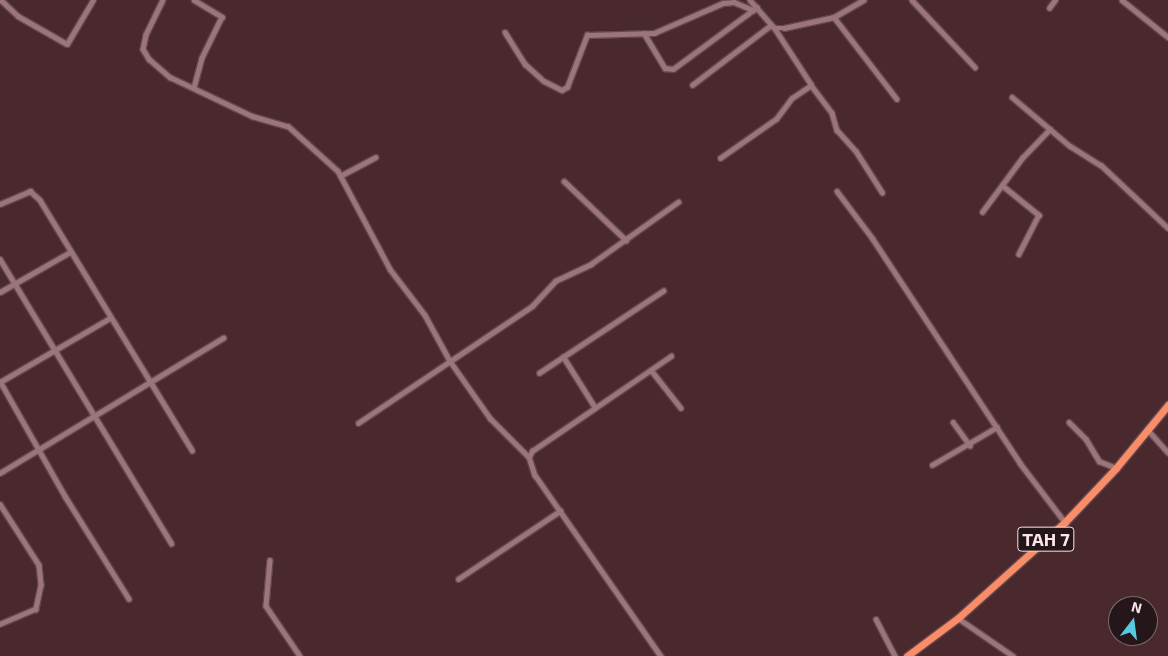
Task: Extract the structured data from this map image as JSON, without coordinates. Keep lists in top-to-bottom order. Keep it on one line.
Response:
{"streets":{"highway":["TAH 7"]},"north":"top"}
